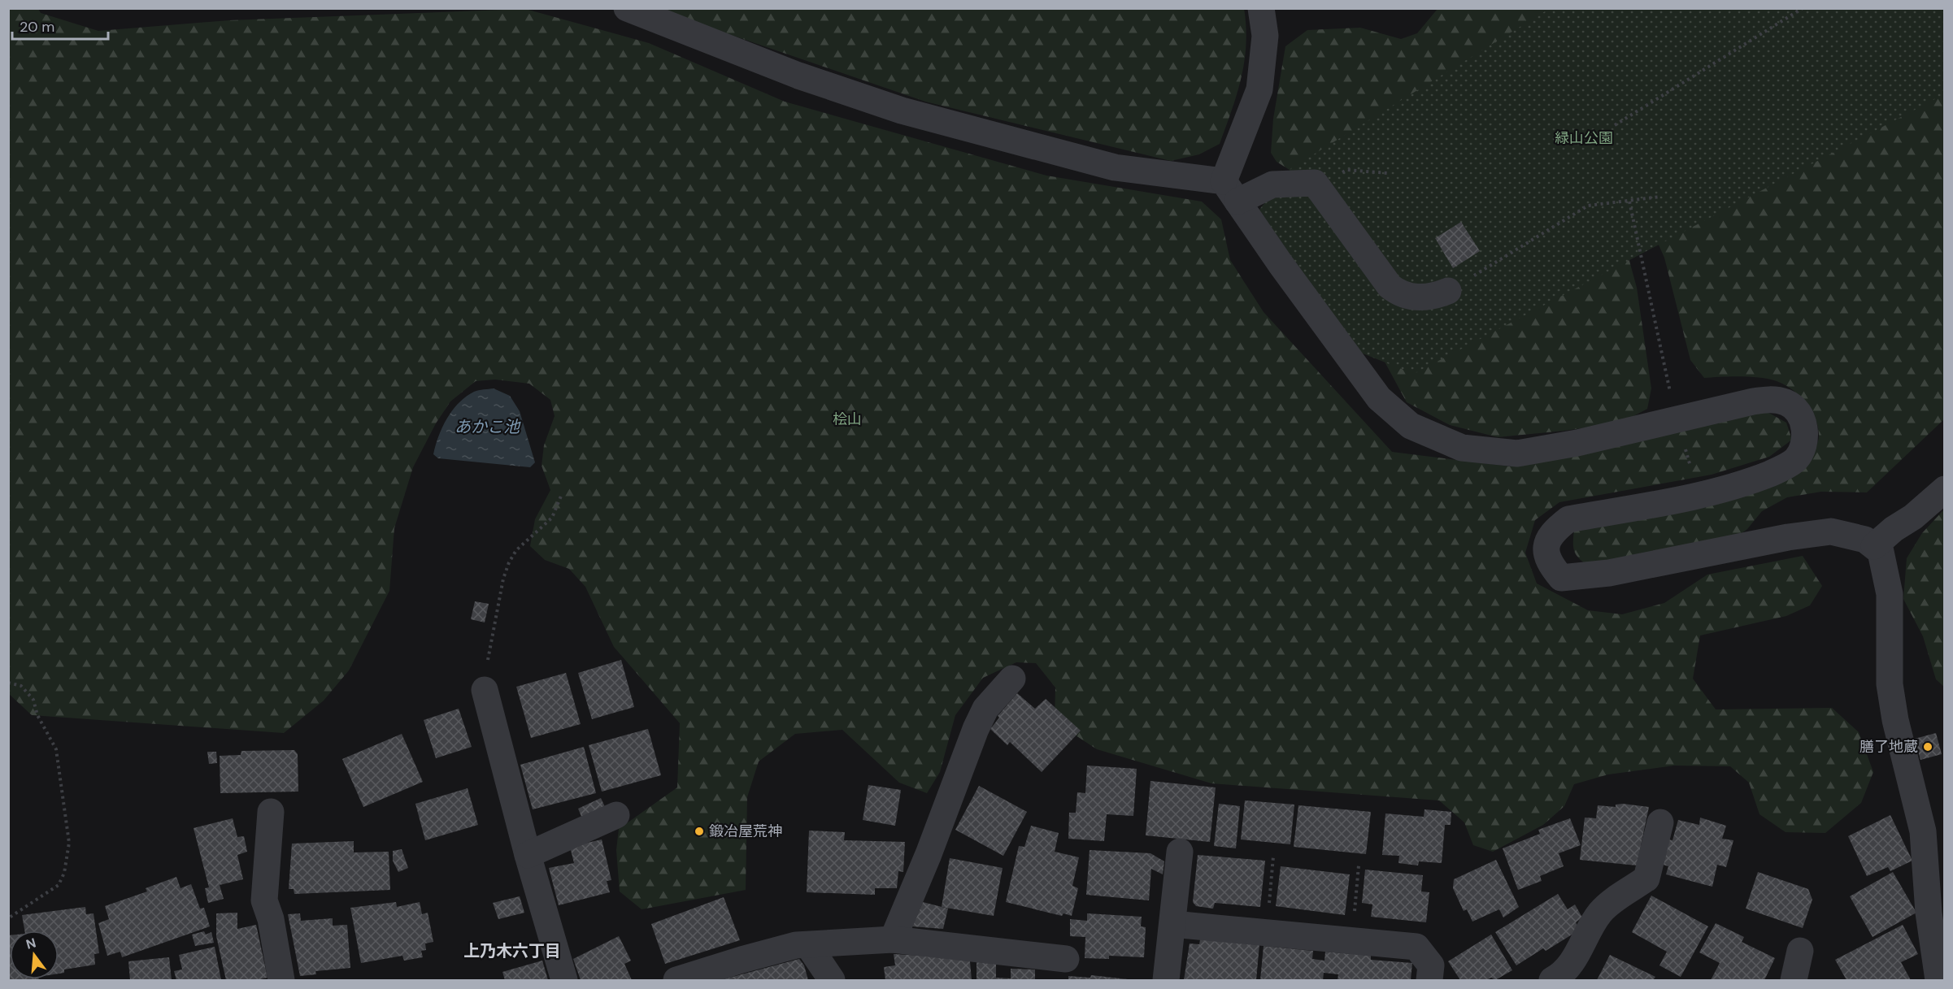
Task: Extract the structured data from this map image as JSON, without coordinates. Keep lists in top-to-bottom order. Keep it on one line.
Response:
{"districts":["上乃木六丁目"],"water":["あかこ池"],"parks":["緑山公園","桧山"],"places":["膳了地蔵","鍛冶屋荒神"],"scale_bar":"20 m","north":"top"}
